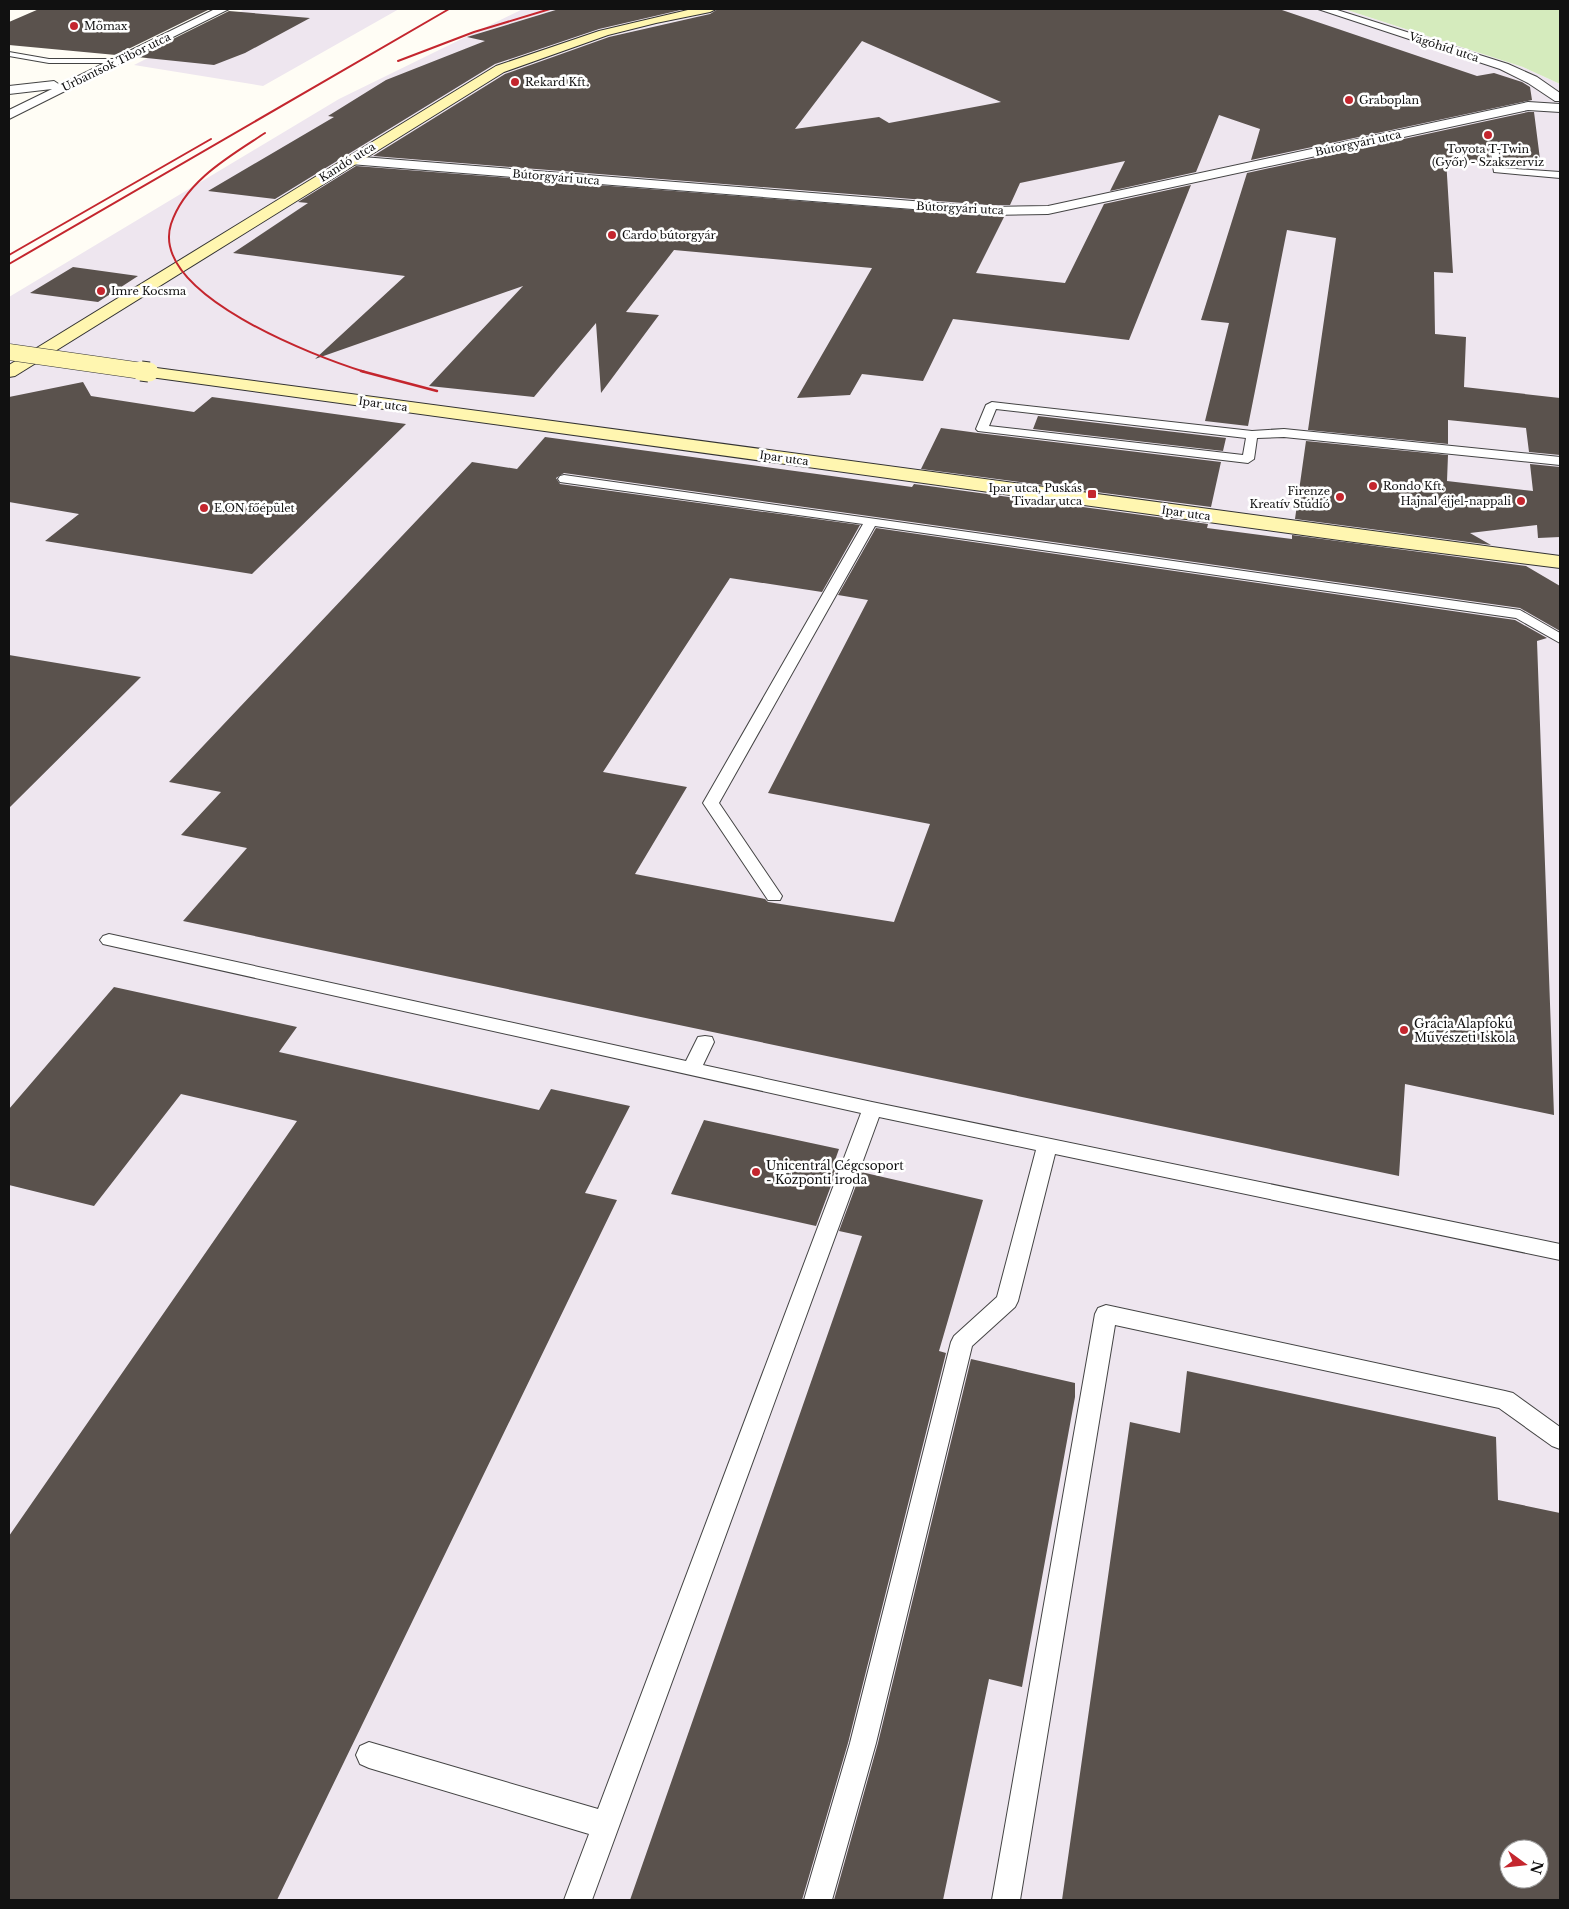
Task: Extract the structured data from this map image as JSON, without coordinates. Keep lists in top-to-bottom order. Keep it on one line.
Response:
{"streets":{"street":["Vágóhíd utca","Urbantsok Tibor utca","Bútorgyári utca","Kandó utca","Ipar utca"]},"crossings":[["Vágóhíd utca","Bútorgyári utca"],["Bútorgyári utca","Kandó utca"]],"places":{"other":["Mömax","Rekard Kft.","Graboplan","Toyota T-Twin (Győr) - Szakszerviz","Cardo bútorgyár","Imre Kocsma","Rondo Kft.","Firenze Kreatív Stúdió","Hajnal éjjel-nappali","E.ON főépület","Grácia Alapfokú Művészeti Iskola","Unicentrál Cégcsoport - Központi iroda"],"transit":["Ipar utca, Puskás Tivadar utca"]},"north":"right"}
